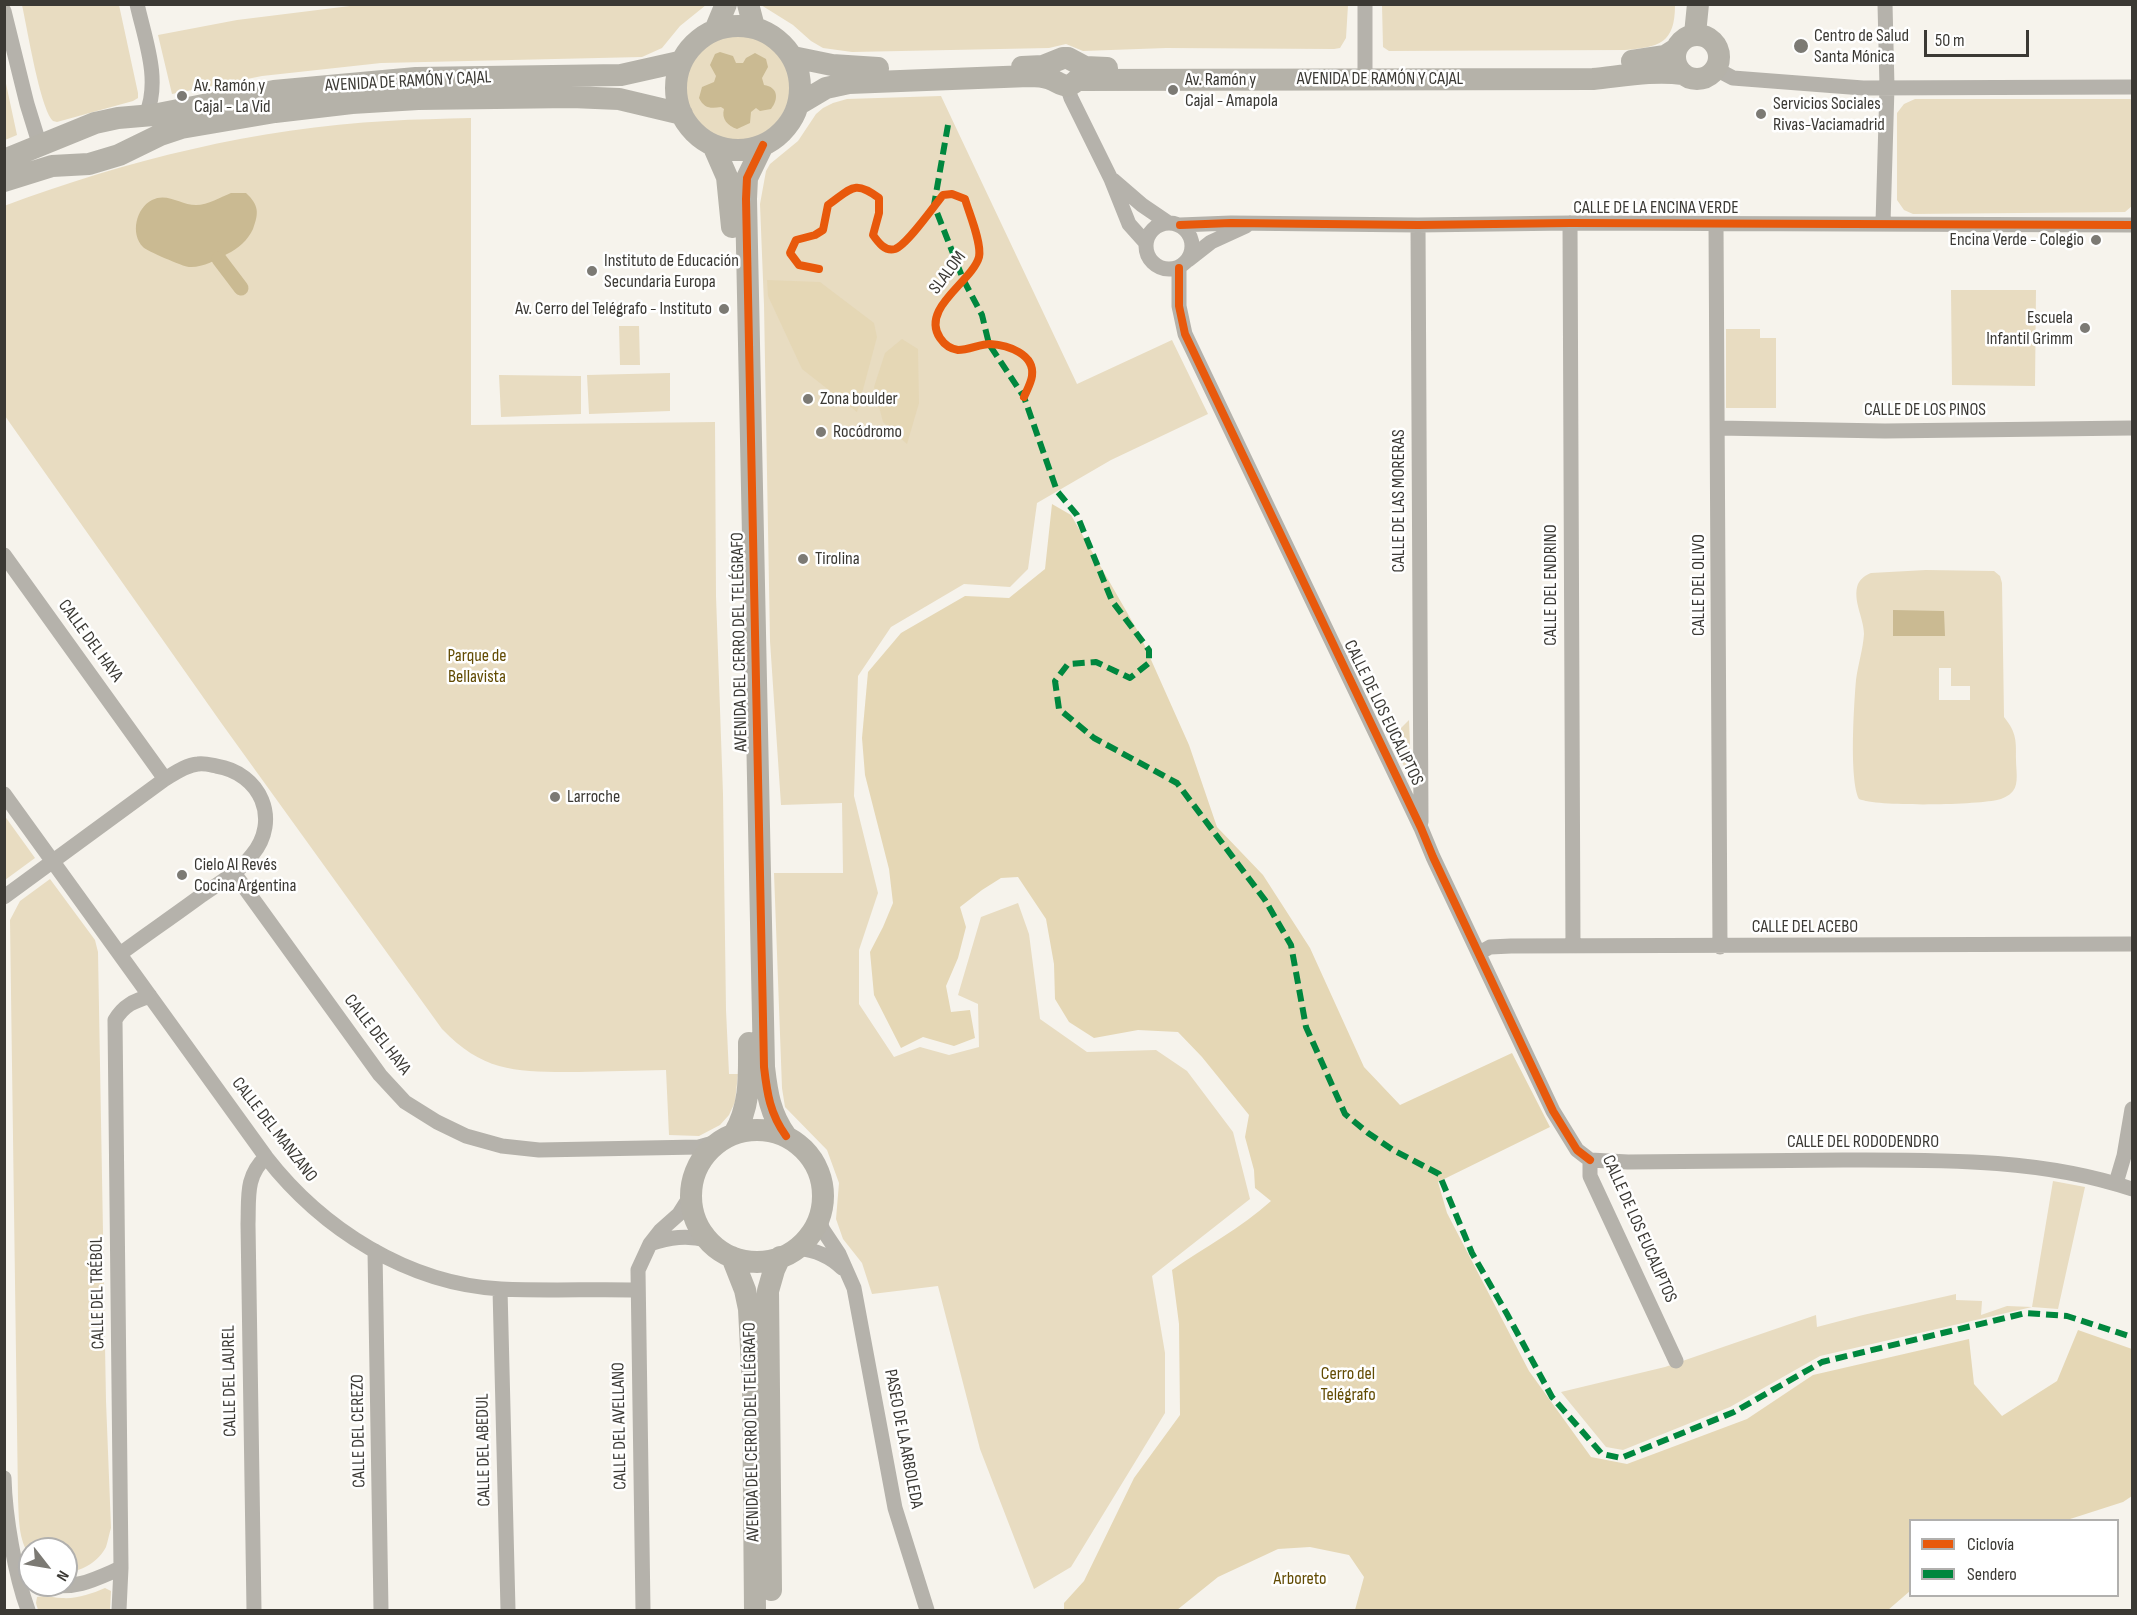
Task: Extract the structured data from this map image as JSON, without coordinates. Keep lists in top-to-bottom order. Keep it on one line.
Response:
{"streets":{"street":["AVENIDA DE RAMÓN Y CAJAL","CALLE DE LA ENCINA VERDE","CALLE DE LOS PINOS","CALLE DE LAS MORERAS","CALLE DEL ENDRINO","CALLE DEL OLIVO","CALLE DEL HAYA","AVENIDA DEL CERRO DEL TELÉGRAFO","CALLE DE LOS EUCALIPTOS","CALLE DEL ACEBO","CALLE DEL MANZANO","CALLE DEL RODODENDRO","CALLE DEL TRÉBOL","CALLE DEL LAUREL","CALLE DEL AVELLANO","CALLE DEL CEREZO","PASEO DE LA ARBOLEDA","CALLE DEL ABEDUL"],"cycle path":["SLALOM"]},"crossings":[["AVENIDA DE RAMÓN Y CAJAL","AVENIDA DEL CERRO DEL TELÉGRAFO"],["CALLE DE LA ENCINA VERDE","CALLE DE LAS MORERAS"],["CALLE DE LA ENCINA VERDE","CALLE DEL ENDRINO"],["CALLE DE LA ENCINA VERDE","CALLE DEL OLIVO"],["CALLE DE LA ENCINA VERDE","CALLE DE LOS EUCALIPTOS"],["CALLE DE LOS PINOS","CALLE DEL OLIVO"],["CALLE DE LAS MORERAS","CALLE DE LOS EUCALIPTOS"],["CALLE DEL ENDRINO","CALLE DEL ACEBO"],["CALLE DEL OLIVO","CALLE DEL ACEBO"],["CALLE DEL HAYA","AVENIDA DEL CERRO DEL TELÉGRAFO"],["CALLE DEL HAYA","CALLE DEL AVELLANO"],["CALLE DEL HAYA","PASEO DE LA ARBOLEDA"],["AVENIDA DEL CERRO DEL TELÉGRAFO","CALLE DEL AVELLANO"],["AVENIDA DEL CERRO DEL TELÉGRAFO","PASEO DE LA ARBOLEDA"],["CALLE DE LOS EUCALIPTOS","CALLE DEL ACEBO"],["CALLE DE LOS EUCALIPTOS","CALLE DEL RODODENDRO"],["CALLE DEL MANZANO","CALLE DEL TRÉBOL"],["CALLE DEL MANZANO","CALLE DEL LAUREL"],["CALLE DEL MANZANO","CALLE DEL AVELLANO"],["CALLE DEL MANZANO","CALLE DEL CEREZO"],["CALLE DEL MANZANO","CALLE DEL ABEDUL"],["CALLE DEL AVELLANO","PASEO DE LA ARBOLEDA"]],"parks":["Parque de Bellavista","Cerro del Telégrafo","Arboreto"],"places":["Centro de Salud Santa Mónica","Av. Ramón y Cajal - Amapola","Av. Ramón y Cajal - La Vid","Servicios Sociales Rivas-Vaciamadrid","Encina Verde - Colegio","Instituto de Educación Secundaria Europa","Av. Cerro del Telégrafo - Instituto","Escuela Infantil Grimm","Zona boulder","Rocódromo","Tirolina","Larroche","Cielo Al Revés Cocina Argentina"],"legend":["Ciclovía","Sendero"],"scale_bar":"50 m","north":"bottom right"}
